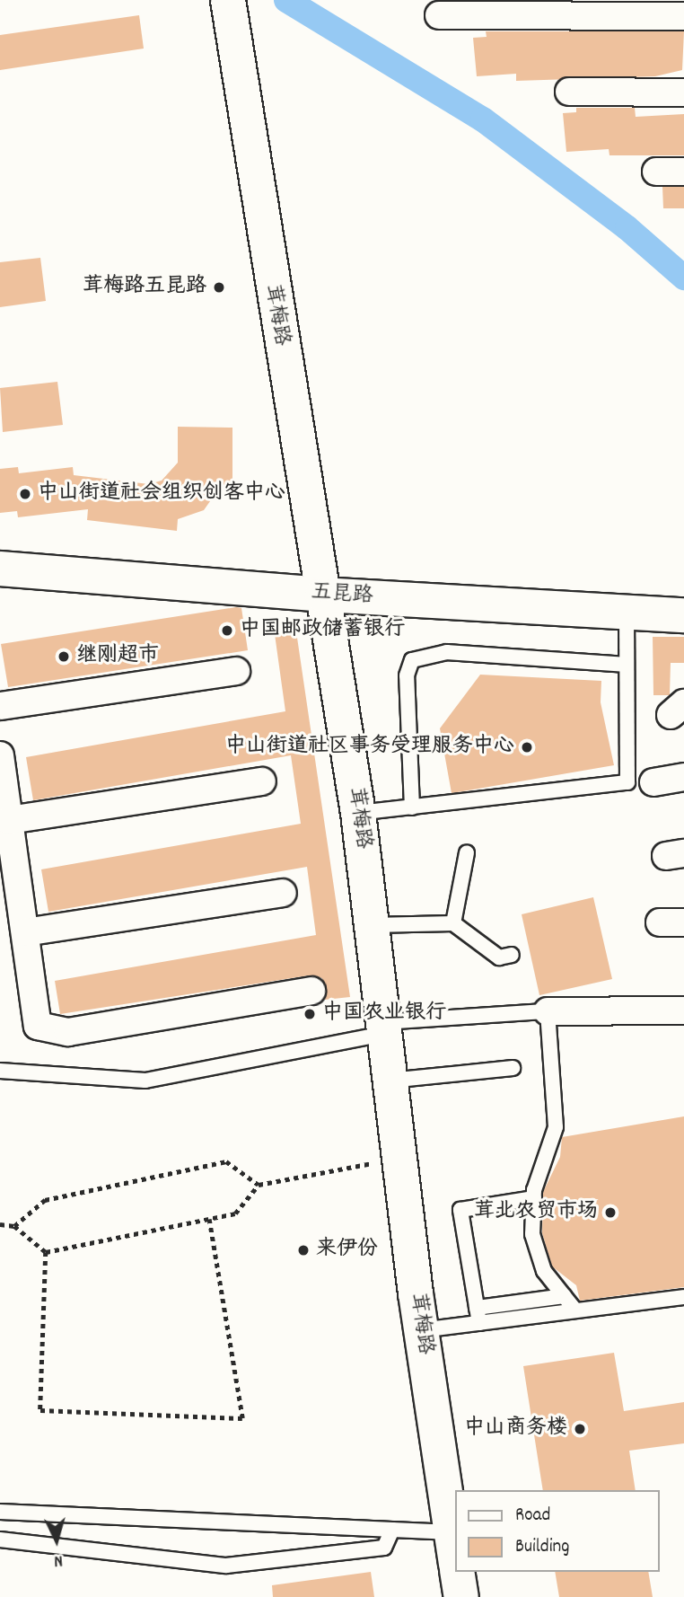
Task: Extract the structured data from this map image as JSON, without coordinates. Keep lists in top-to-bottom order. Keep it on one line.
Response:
{"streets":{"street":["茸梅路","五昆路"]},"crossings":[["茸梅路","五昆路"]],"places":["茸梅路五昆路","中山街道社会组织创客中心","中国邮政储蓄银行","继刚超市","中山街道社区事务受理服务中心","中国农业银行","茸北农贸市场","来伊份","中山商务楼"],"legend":["Road","Building"],"north":"bottom"}
